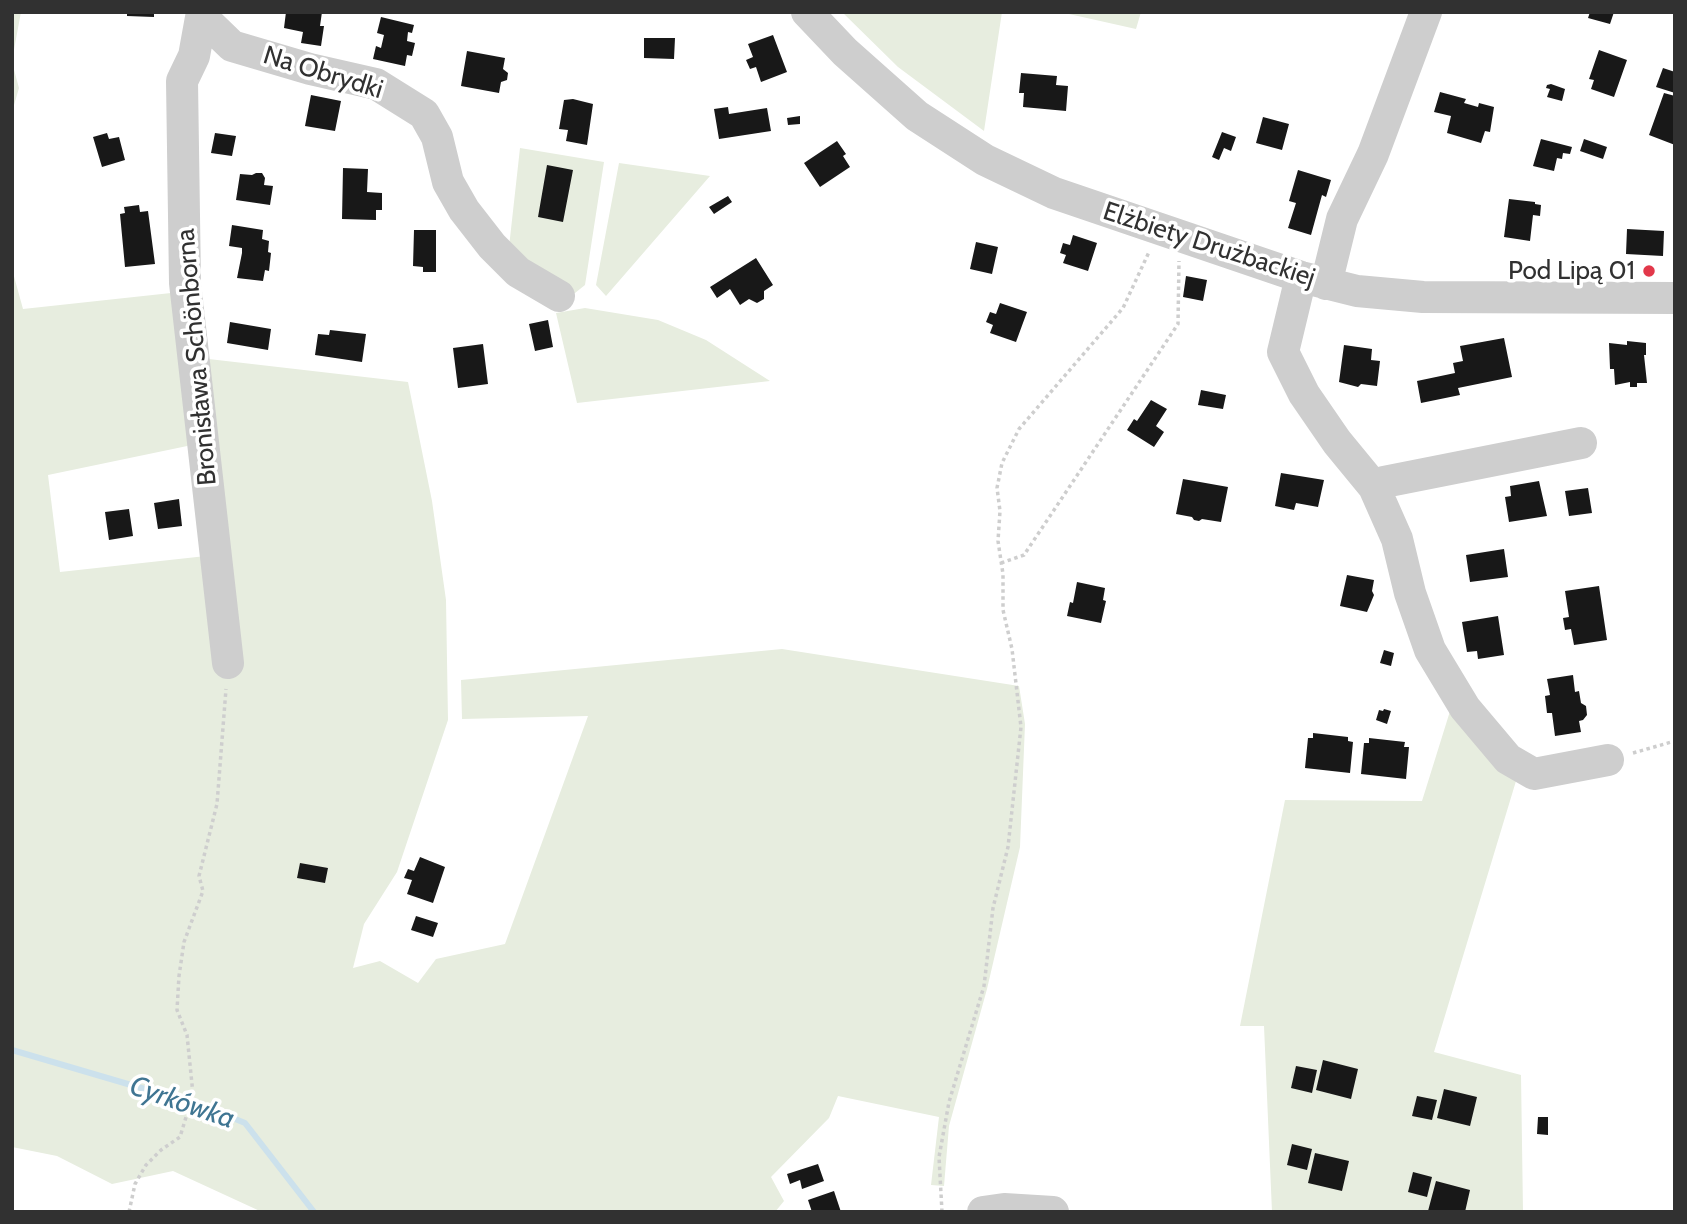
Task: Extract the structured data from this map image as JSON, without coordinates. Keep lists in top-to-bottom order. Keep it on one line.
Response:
{"streets":{"street":["Na Obrydki","Elżbiety Drużbackiej","Bronisława Schönborna"]},"crossings":[["Na Obrydki","Bronisława Schönborna"]],"water":["Cyrkówka"],"places":["Pod Lipą 01"]}
